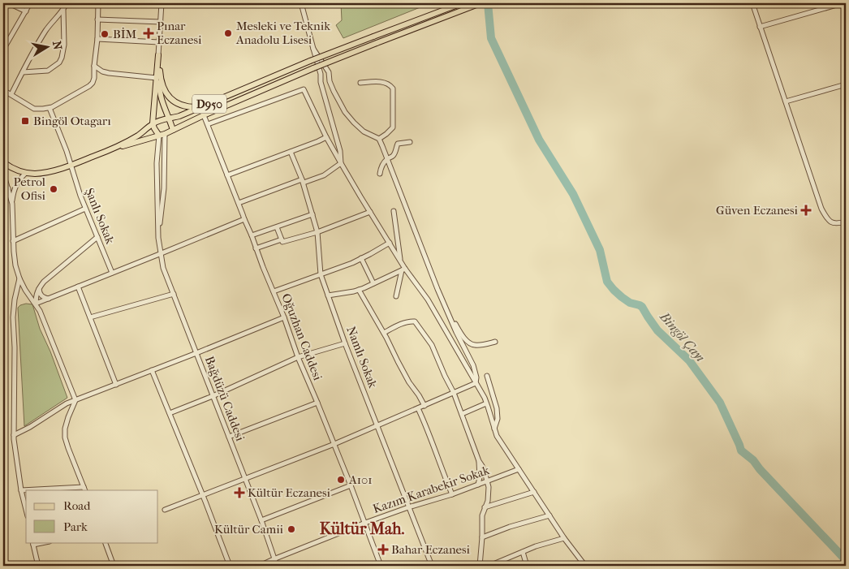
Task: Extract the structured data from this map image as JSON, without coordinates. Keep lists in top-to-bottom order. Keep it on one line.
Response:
{"streets":{"main road":["D950"],"street":["Şanlı Sokak","Oğuzhan Caddesi","Namlı Sokak","Bağdüzü Caddesi","Kazım Karabekir Sokak"]},"crossings":[["D950","Şanlı Sokak"],["D950","Oğuzhan Caddesi"],["Oğuzhan Caddesi","Kazım Karabekir Sokak"],["Namlı Sokak","Kazım Karabekir Sokak"],["Bağdüzü Caddesi","Kazım Karabekir Sokak"]],"districts":["Kültür Mah."],"water":["Bingöl Çayı"],"places":{"health":["Pınar Eczanesi","Güven Eczanesi","Kültür Eczanesi","Bahar Eczanesi"],"other":["Mesleki ve Teknik Anadolu Lisesi","BİM","Petrol Ofisi","A101","Kültür Camii"],"transit":["Bingöl Otagarı"]},"legend":["Road","Park"],"north":"right"}
